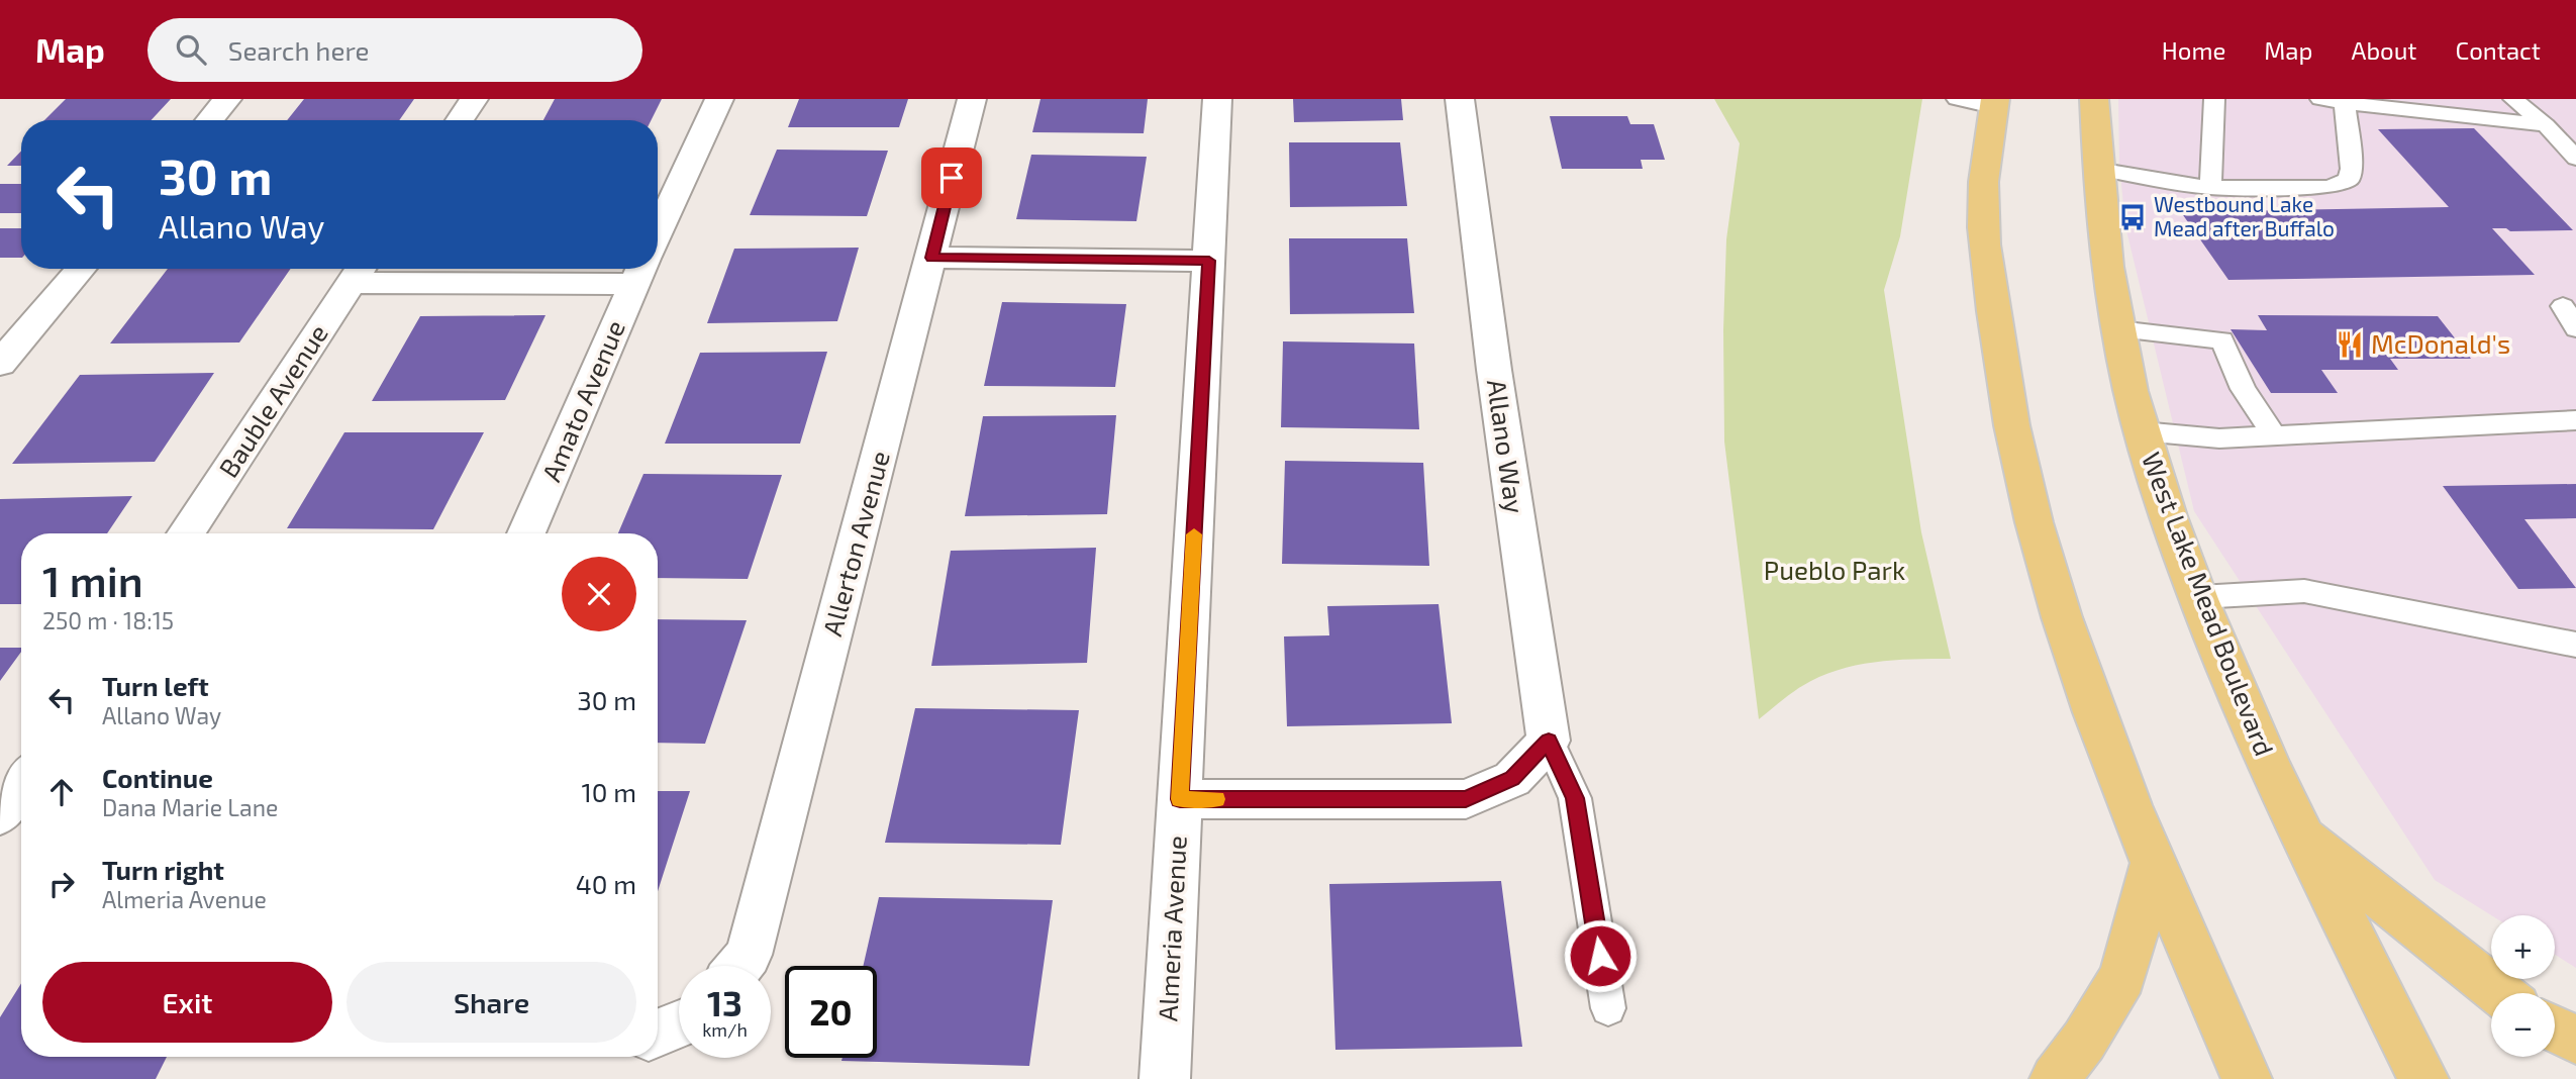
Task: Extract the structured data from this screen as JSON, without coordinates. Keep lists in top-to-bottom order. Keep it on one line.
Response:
{"streets":{"main road":["West Lake Mead Boulevard"],"street":["Bauble Avenue","Amato Avenue","Allano Way","Allerton Avenue","Almeria Avenue"]},"parks":["Pueblo Park"],"places":{"bus stop":["Westbound Lake Mead after Buffalo"],"restaurant":["McDonald's"]},"page":{"header":"Map","search":"Search here","nav":["Home","Map","About","Contact"],"turn":["30 m","Allano Way"],"heading":["1 min","250 m · 18:15"],"list":[{"name":"Turn left","note":"Allano Way","value":"30 m"},{"name":"Continue","note":"Dana Marie Lane","value":"10 m"},{"name":"Turn right","note":"Almeria Avenue","value":"40 m"}],"map_buttons":["+","−"],"buttons":["Exit","Share"],"speed":"13 km/h","limit":"20"}}
